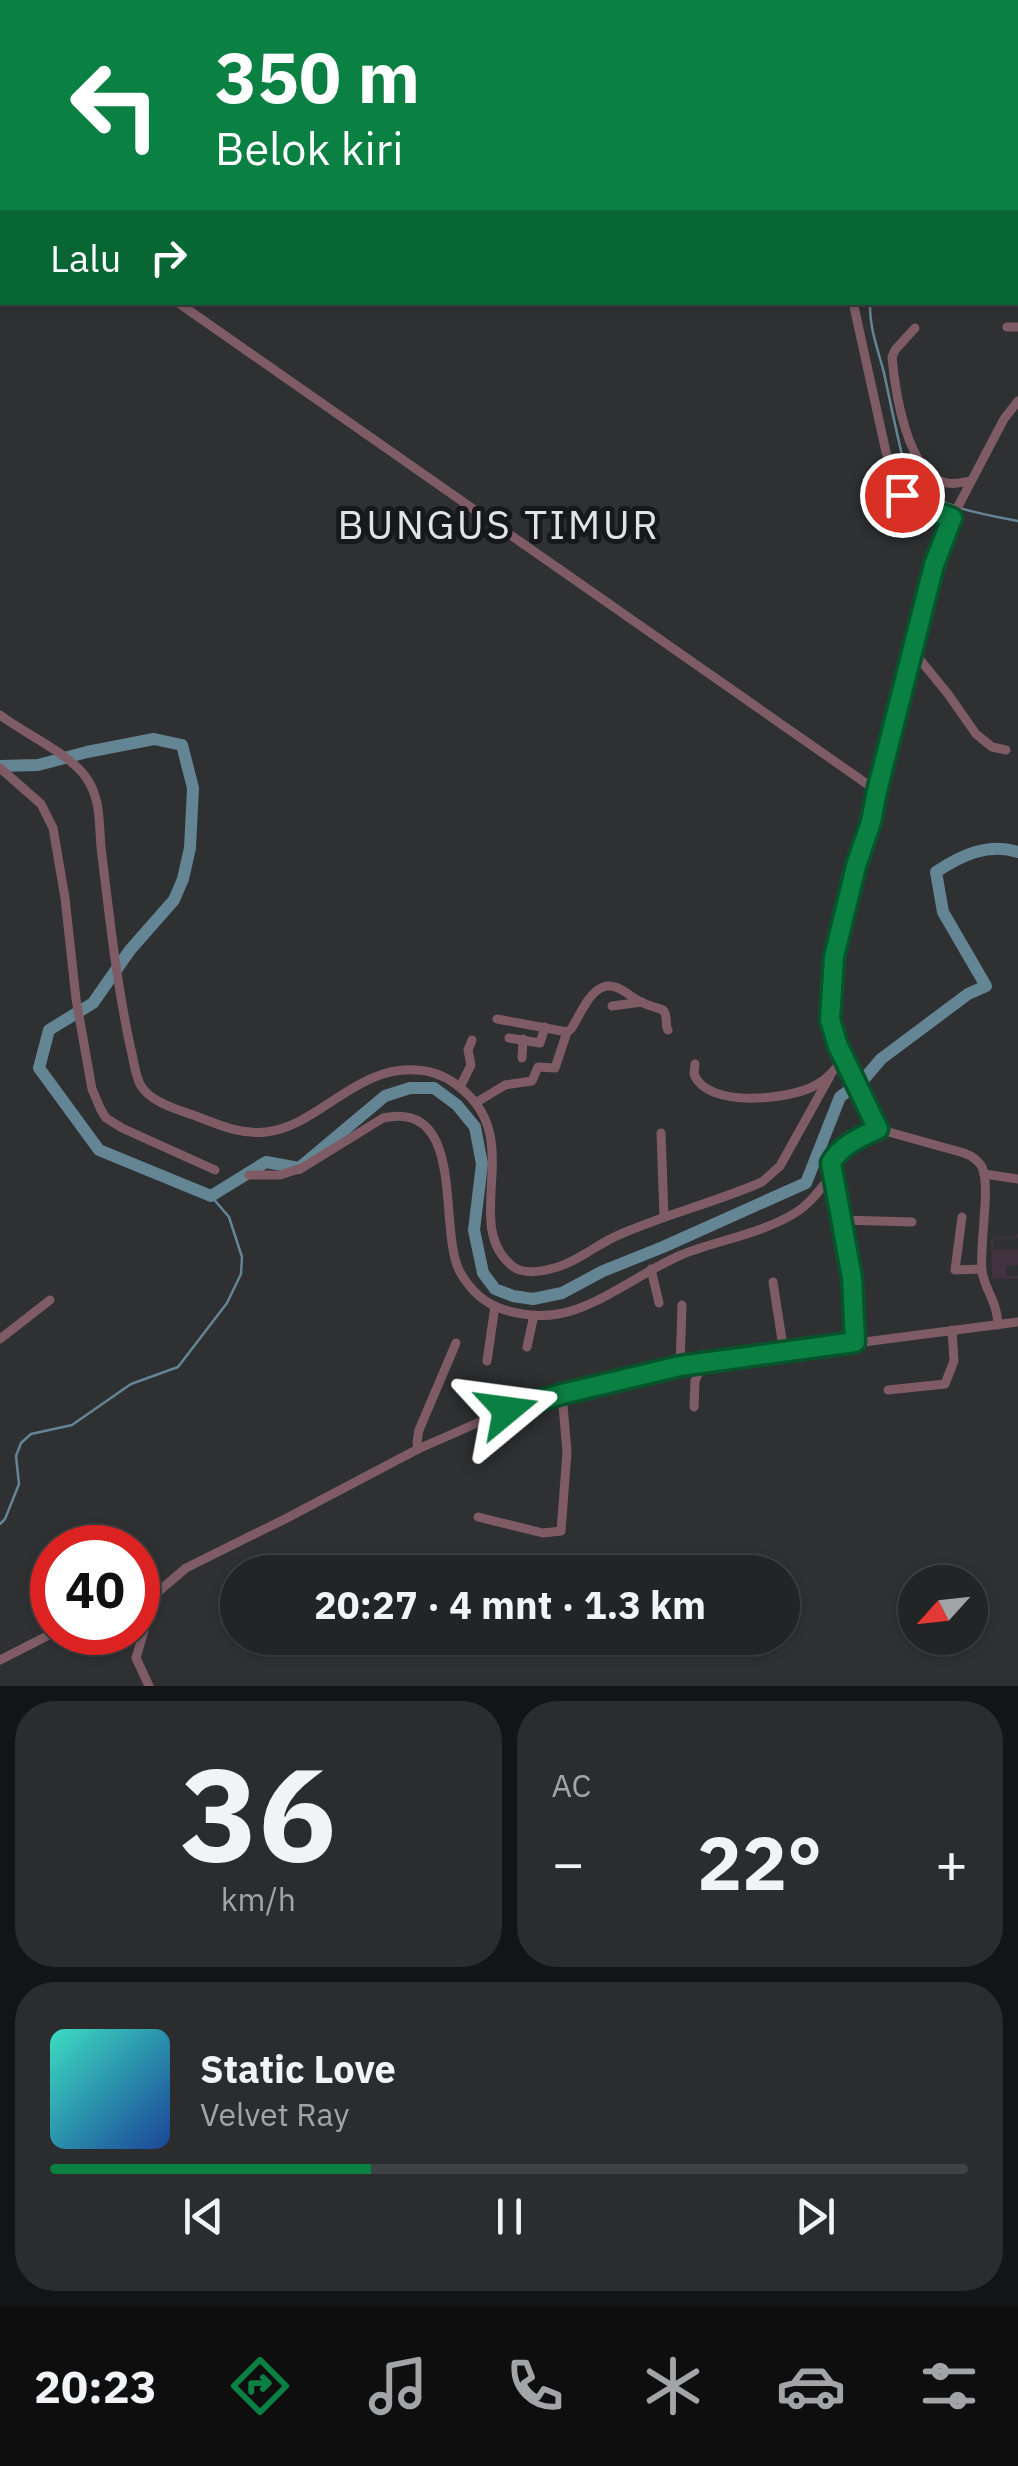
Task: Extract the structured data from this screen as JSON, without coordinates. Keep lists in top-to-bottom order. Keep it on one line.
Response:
{"districts":["BUNGUS TIMUR"],"north":"bottom left","page":{"turn":["350 m","Belok kiri"],"then":"Lalu","limit":"40","trip":"20:27 · 4 mnt · 1.3 km","tile":[["36","km/h"],"AC"],"heat":["−","22°","+"],"song":["Static Love","Velvet Ray"],"tabs":"20:23"}}
